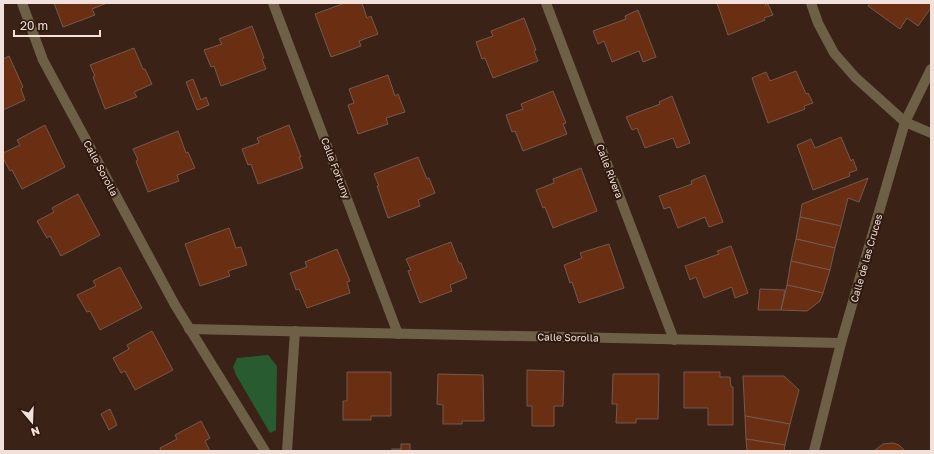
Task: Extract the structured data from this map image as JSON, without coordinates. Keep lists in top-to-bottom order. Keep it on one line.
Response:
{"streets":{"street":["Calle Sorolla","Calle Fortuny","Calle Rivera","Calle de las Cruces"]},"crossings":[["Calle Sorolla","Calle Fortuny"],["Calle Sorolla","Calle Rivera"],["Calle Sorolla","Calle de las Cruces"]],"scale_bar":"20 m","north":"bottom"}
